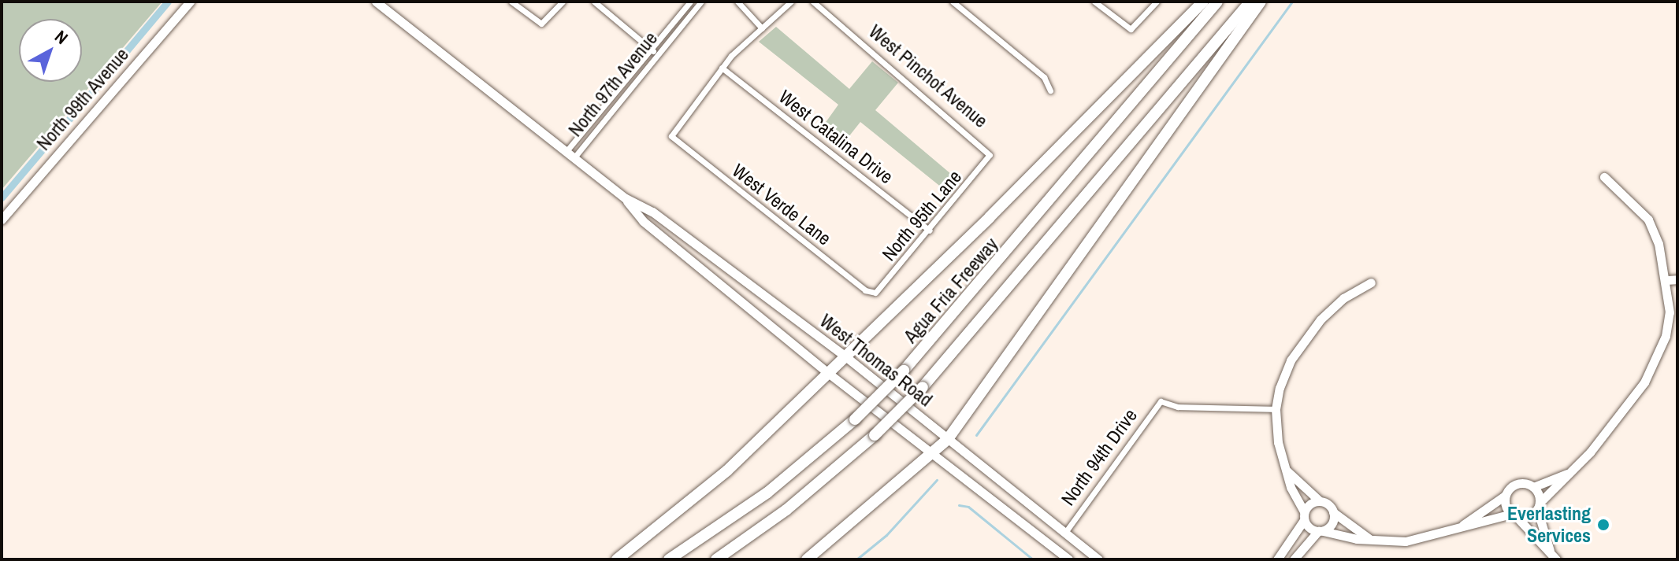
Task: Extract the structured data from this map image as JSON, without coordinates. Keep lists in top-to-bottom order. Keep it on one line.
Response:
{"streets":{"highway":["Agua Fria Freeway"],"main road":["North 99th Avenue","West Thomas Road"],"street":["West Pinchot Avenue","North 97th Avenue","West Catalina Drive","West Verde Lane","North 95th Lane","North 94th Drive"]},"crossings":[["West Pinchot Avenue","North 95th Lane"],["North 97th Avenue","West Thomas Road"],["West Catalina Drive","West Verde Lane"],["West Catalina Drive","North 95th Lane"],["West Verde Lane","North 95th Lane"],["West Thomas Road","North 94th Drive"]],"places":["Everlasting Services"],"north":"top right"}
